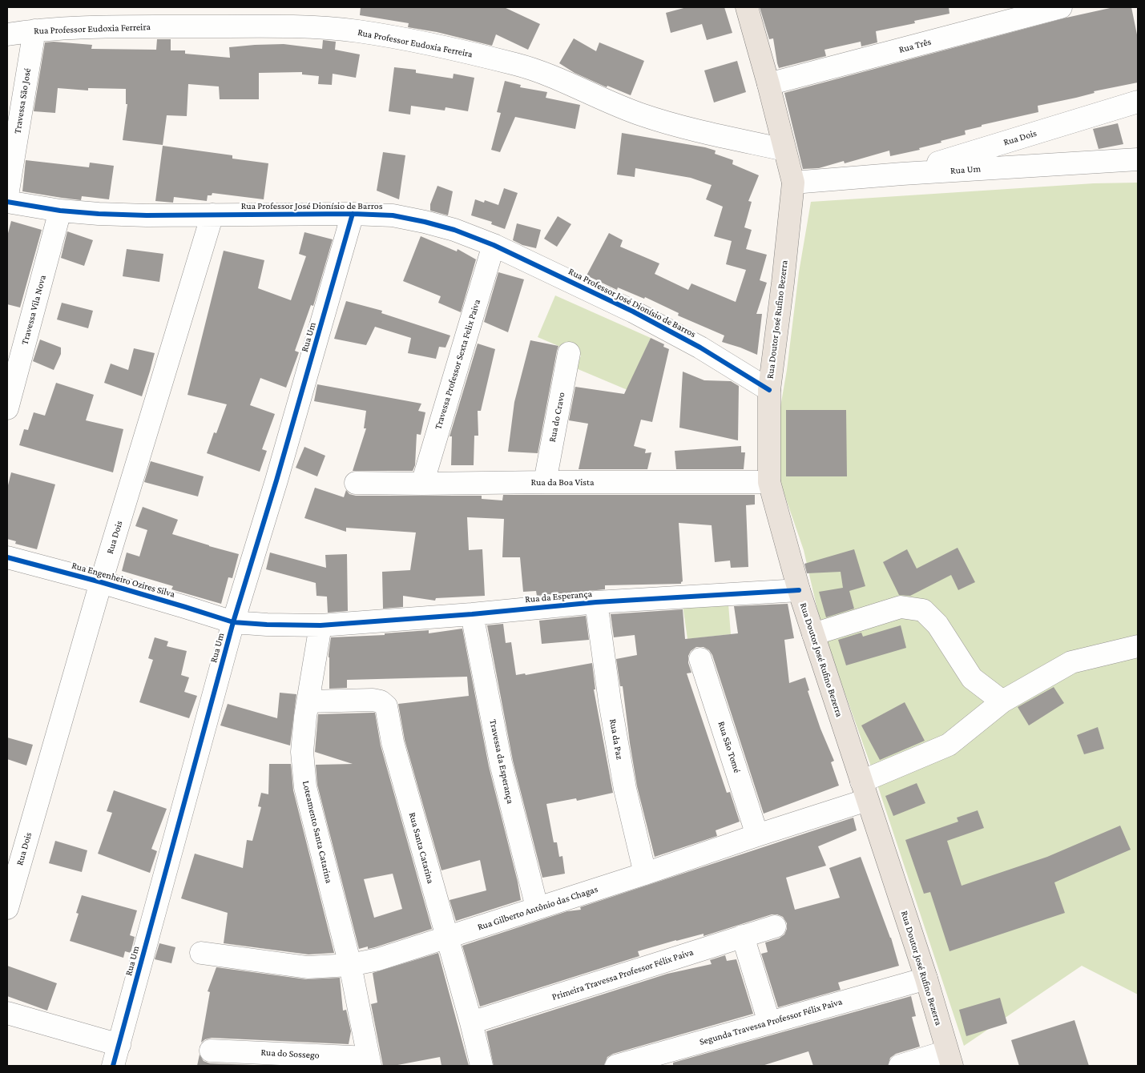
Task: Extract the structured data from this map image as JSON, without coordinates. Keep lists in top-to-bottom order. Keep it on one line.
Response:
{"streets":{"main road":["Rua Doutor José Rufino Bezerra"],"street":["Rua Professor Eudoxia Ferreira","Rua Três","Travessa São José","Rua Dois","Rua Um","Rua Professor José Dionísio de Barros","Travessa Vila Nova","Travessa Professor Sexta Felix Paiva","Rua do Cravo","Rua da Boa Vista","Rua Engenheiro Ozires Silva","Rua da Esperança","Rua da Paz","Rua São Tomé","Travessa da Esperança","Loteamento Santa Catarina","Rua Santa Catarina","Rua Gilberto Antônio das Chagas","Primeira Travessa Professor Félix Paiva","Segunda Travessa Professor Félix Paiva","Rua do Sossego"]},"crossings":[["Rua Professor Eudoxia Ferreira","Travessa São José"],["Rua Professor Eudoxia Ferreira","Rua Doutor José Rufino Bezerra"],["Rua Três","Rua Doutor José Rufino Bezerra"],["Rua Dois","Rua Um"],["Rua Dois","Rua Professor José Dionísio de Barros"],["Rua Dois","Rua Engenheiro Ozires Silva"],["Rua Um","Rua Professor José Dionísio de Barros"],["Rua Um","Rua Doutor José Rufino Bezerra"],["Rua Um","Rua Engenheiro Ozires Silva"],["Rua Professor José Dionísio de Barros","Travessa Vila Nova"],["Rua Professor José Dionísio de Barros","Rua Doutor José Rufino Bezerra"],["Rua Professor José Dionísio de Barros","Travessa Professor Sexta Felix Paiva"],["Rua Doutor José Rufino Bezerra","Rua da Boa Vista"],["Rua Doutor José Rufino Bezerra","Rua da Esperança"],["Rua Doutor José Rufino Bezerra","Rua Gilberto Antônio das Chagas"],["Rua Doutor José Rufino Bezerra","Segunda Travessa Professor Félix Paiva"],["Travessa Professor Sexta Felix Paiva","Rua da Boa Vista"],["Rua do Cravo","Rua da Boa Vista"],["Rua Engenheiro Ozires Silva","Rua da Esperança"],["Rua Engenheiro Ozires Silva","Loteamento Santa Catarina"],["Rua da Esperança","Rua da Paz"],["Rua da Esperança","Travessa da Esperança"],["Rua da Esperança","Loteamento Santa Catarina"],["Rua da Paz","Rua Gilberto Antônio das Chagas"],["Rua São Tomé","Rua Gilberto Antônio das Chagas"],["Travessa da Esperança","Rua Gilberto Antônio das Chagas"],["Loteamento Santa Catarina","Rua Santa Catarina"],["Loteamento Santa Catarina","Rua Gilberto Antônio das Chagas"],["Loteamento Santa Catarina","Rua do Sossego"],["Rua Santa Catarina","Rua Gilberto Antônio das Chagas"],["Rua Santa Catarina","Primeira Travessa Professor Félix Paiva"]]}
